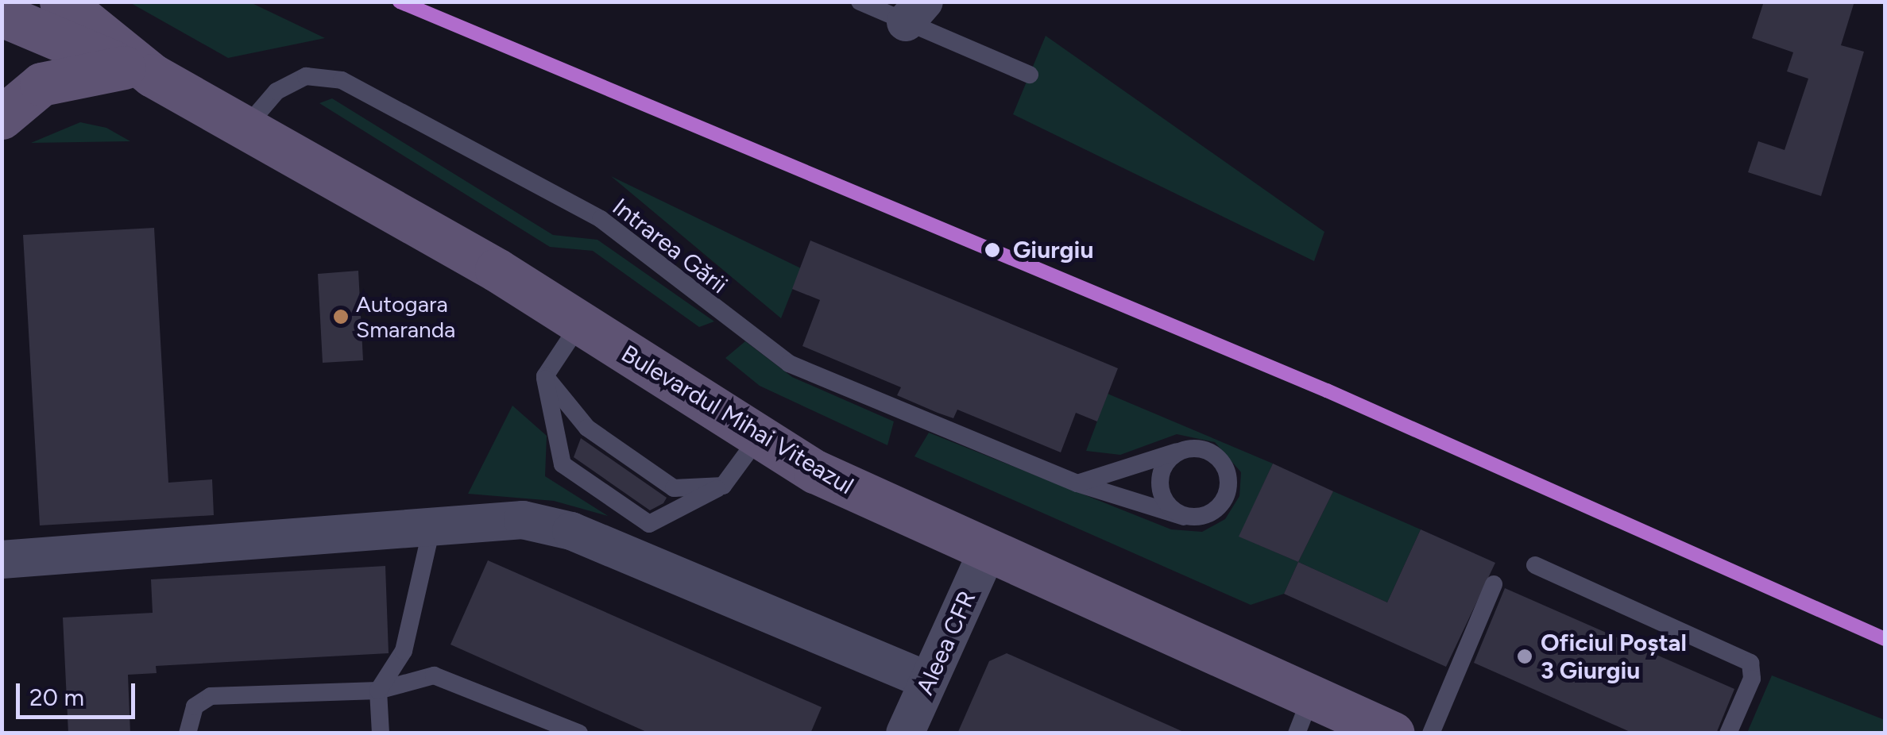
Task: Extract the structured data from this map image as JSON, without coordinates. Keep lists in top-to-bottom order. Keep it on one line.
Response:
{"streets":{"main road":["Bulevardul Mihai Viteazul"],"street":["Aleea CFR"],"lane":["Intrarea Gării"]},"crossings":[["Intrarea Gării","Bulevardul Mihai Viteazul"],["Bulevardul Mihai Viteazul","Aleea CFR"]],"places":["Giurgiu","Autogara Smaranda","Oficiul Poștal 3 Giurgiu"],"scale_bar":"20 m"}
